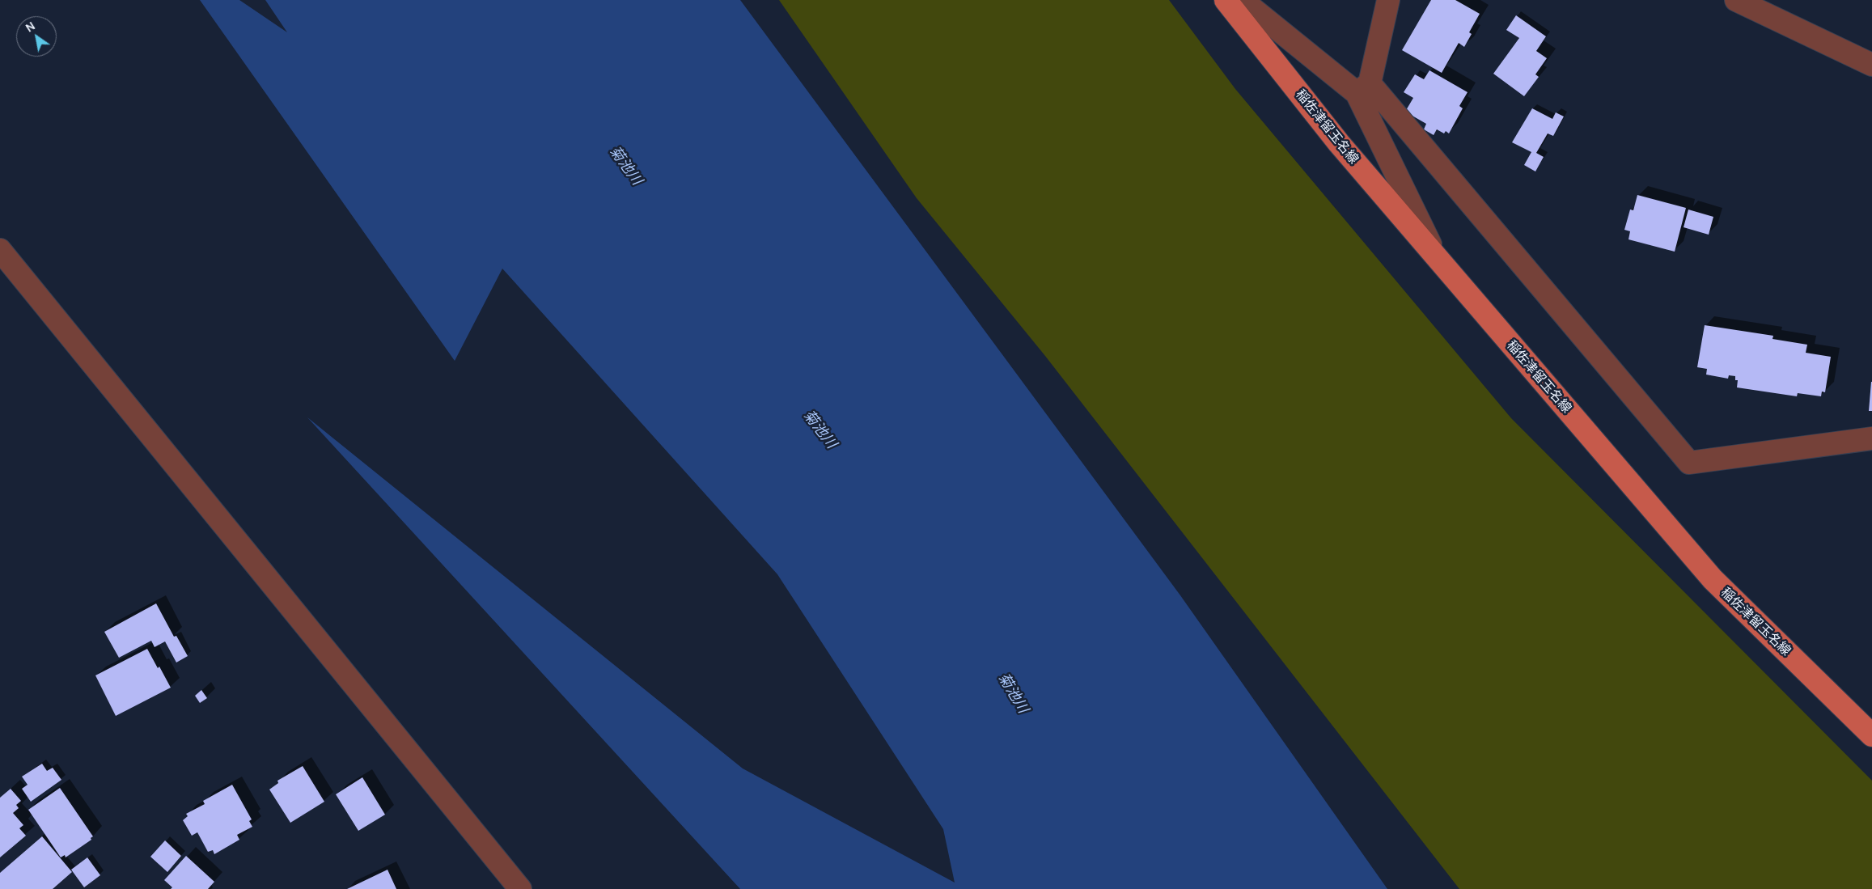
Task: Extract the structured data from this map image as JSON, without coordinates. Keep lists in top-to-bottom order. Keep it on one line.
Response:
{"streets":{"main road":["稲佐津留玉名線"]},"water":["菊池川"],"north":"top left"}
